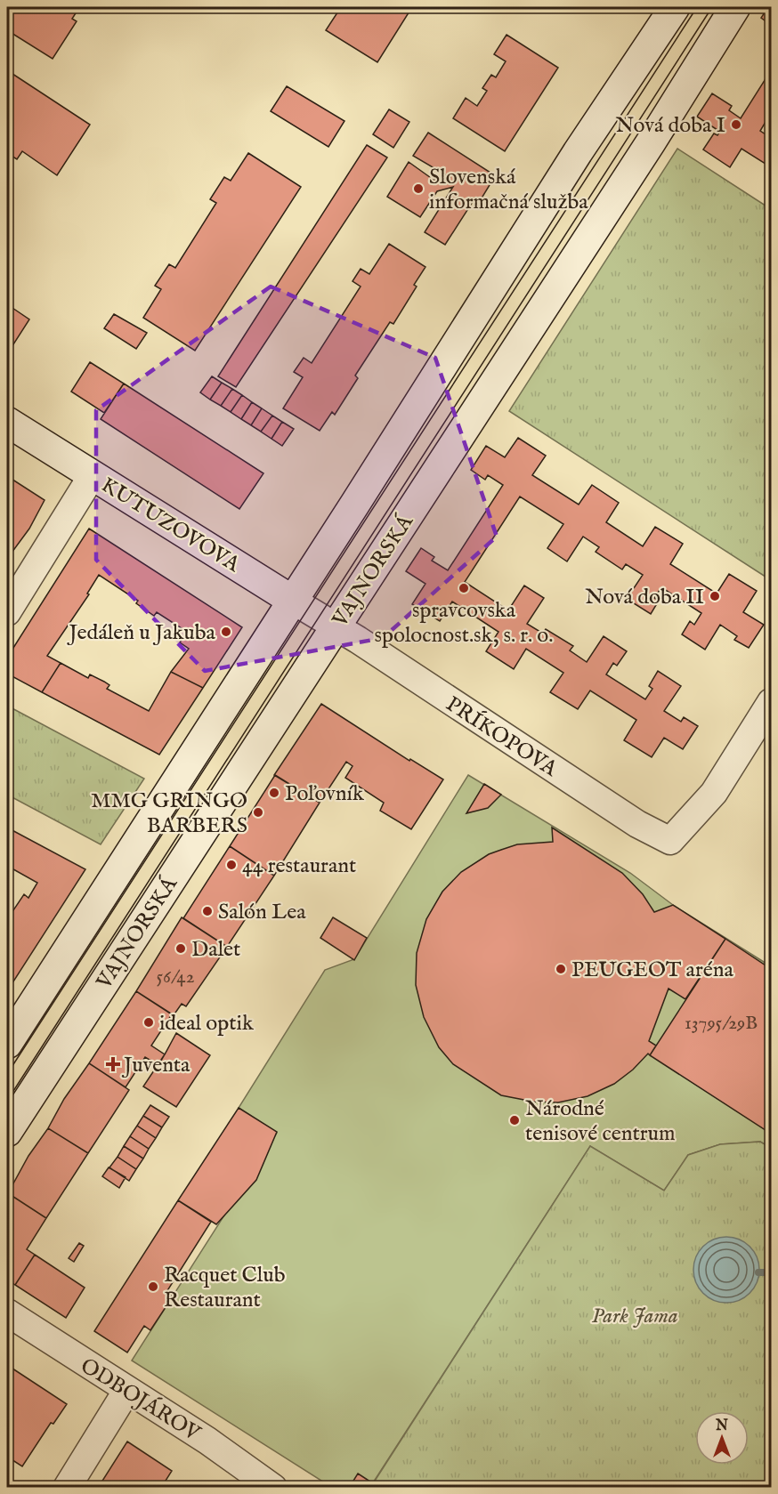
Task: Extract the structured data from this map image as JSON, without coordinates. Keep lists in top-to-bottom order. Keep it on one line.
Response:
{"streets":{"main road":["KUTUZOVOVA","VAJNORSKÁ"],"street":["PRÍKOPOVA","ODBOJÁROV"]},"crossings":[["KUTUZOVOVA","VAJNORSKÁ"],["KUTUZOVOVA","PRÍKOPOVA"],["VAJNORSKÁ","PRÍKOPOVA"]],"parks":["Park Jama"],"places":{"other":["Nová doba I","Slovenská informačná služba","spravcovska spolocnost.sk, s. r. o.","Nová doba II","Jedáleň u Jakuba","Poľovník","MMG GRINGO BARBERS","44 restaurant","Salón Lea","Dalet","PEUGEOT aréna","ideal optik","Národné tenisové centrum","Racquet Club Restaurant"],"health":["Juventa"]},"house_numbers":["56/42","13795/29B"],"north":"top"}
